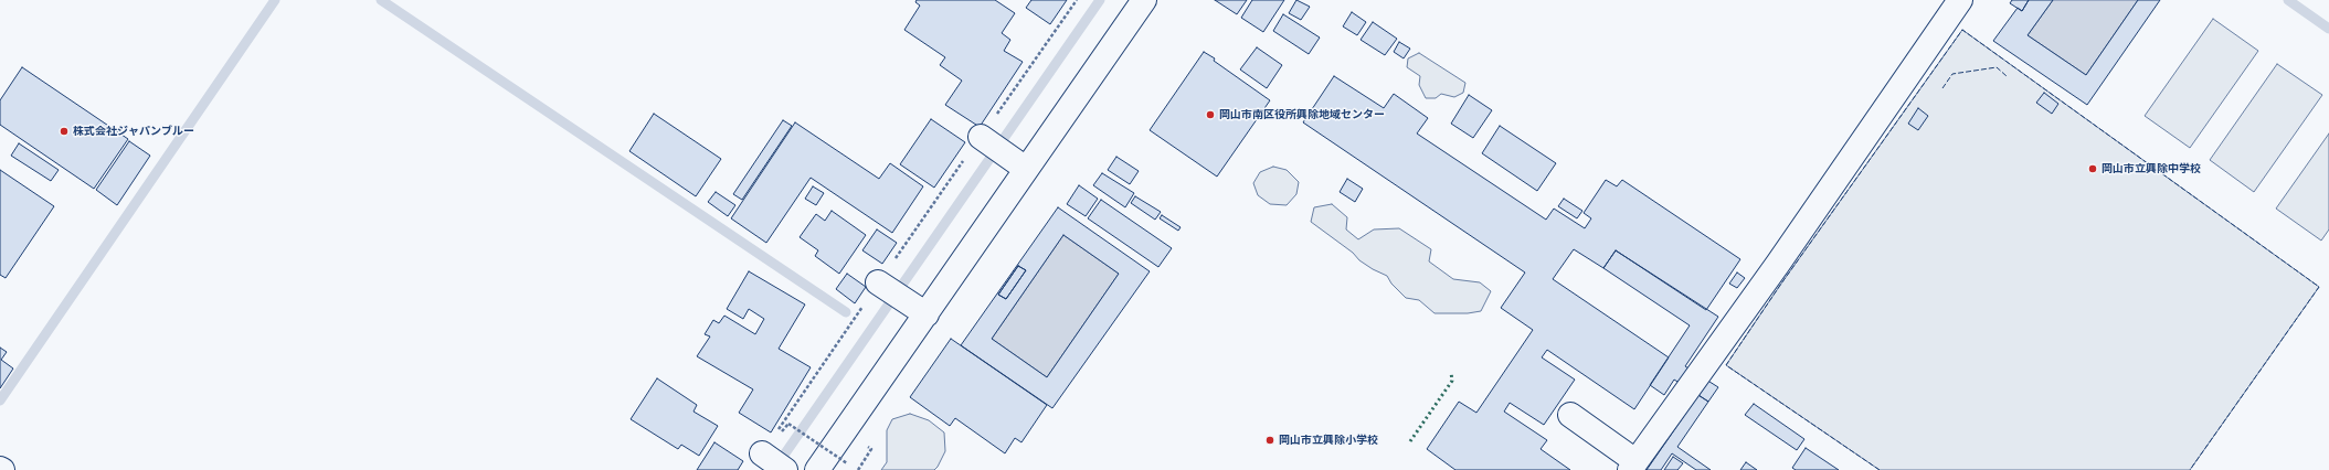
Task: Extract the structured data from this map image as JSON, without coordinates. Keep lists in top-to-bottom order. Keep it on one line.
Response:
{"places":["岡山市南区役所興除地域センター","株式会社ジャパンブルー","岡山市立興除中学校","岡山市立興除小学校"]}
